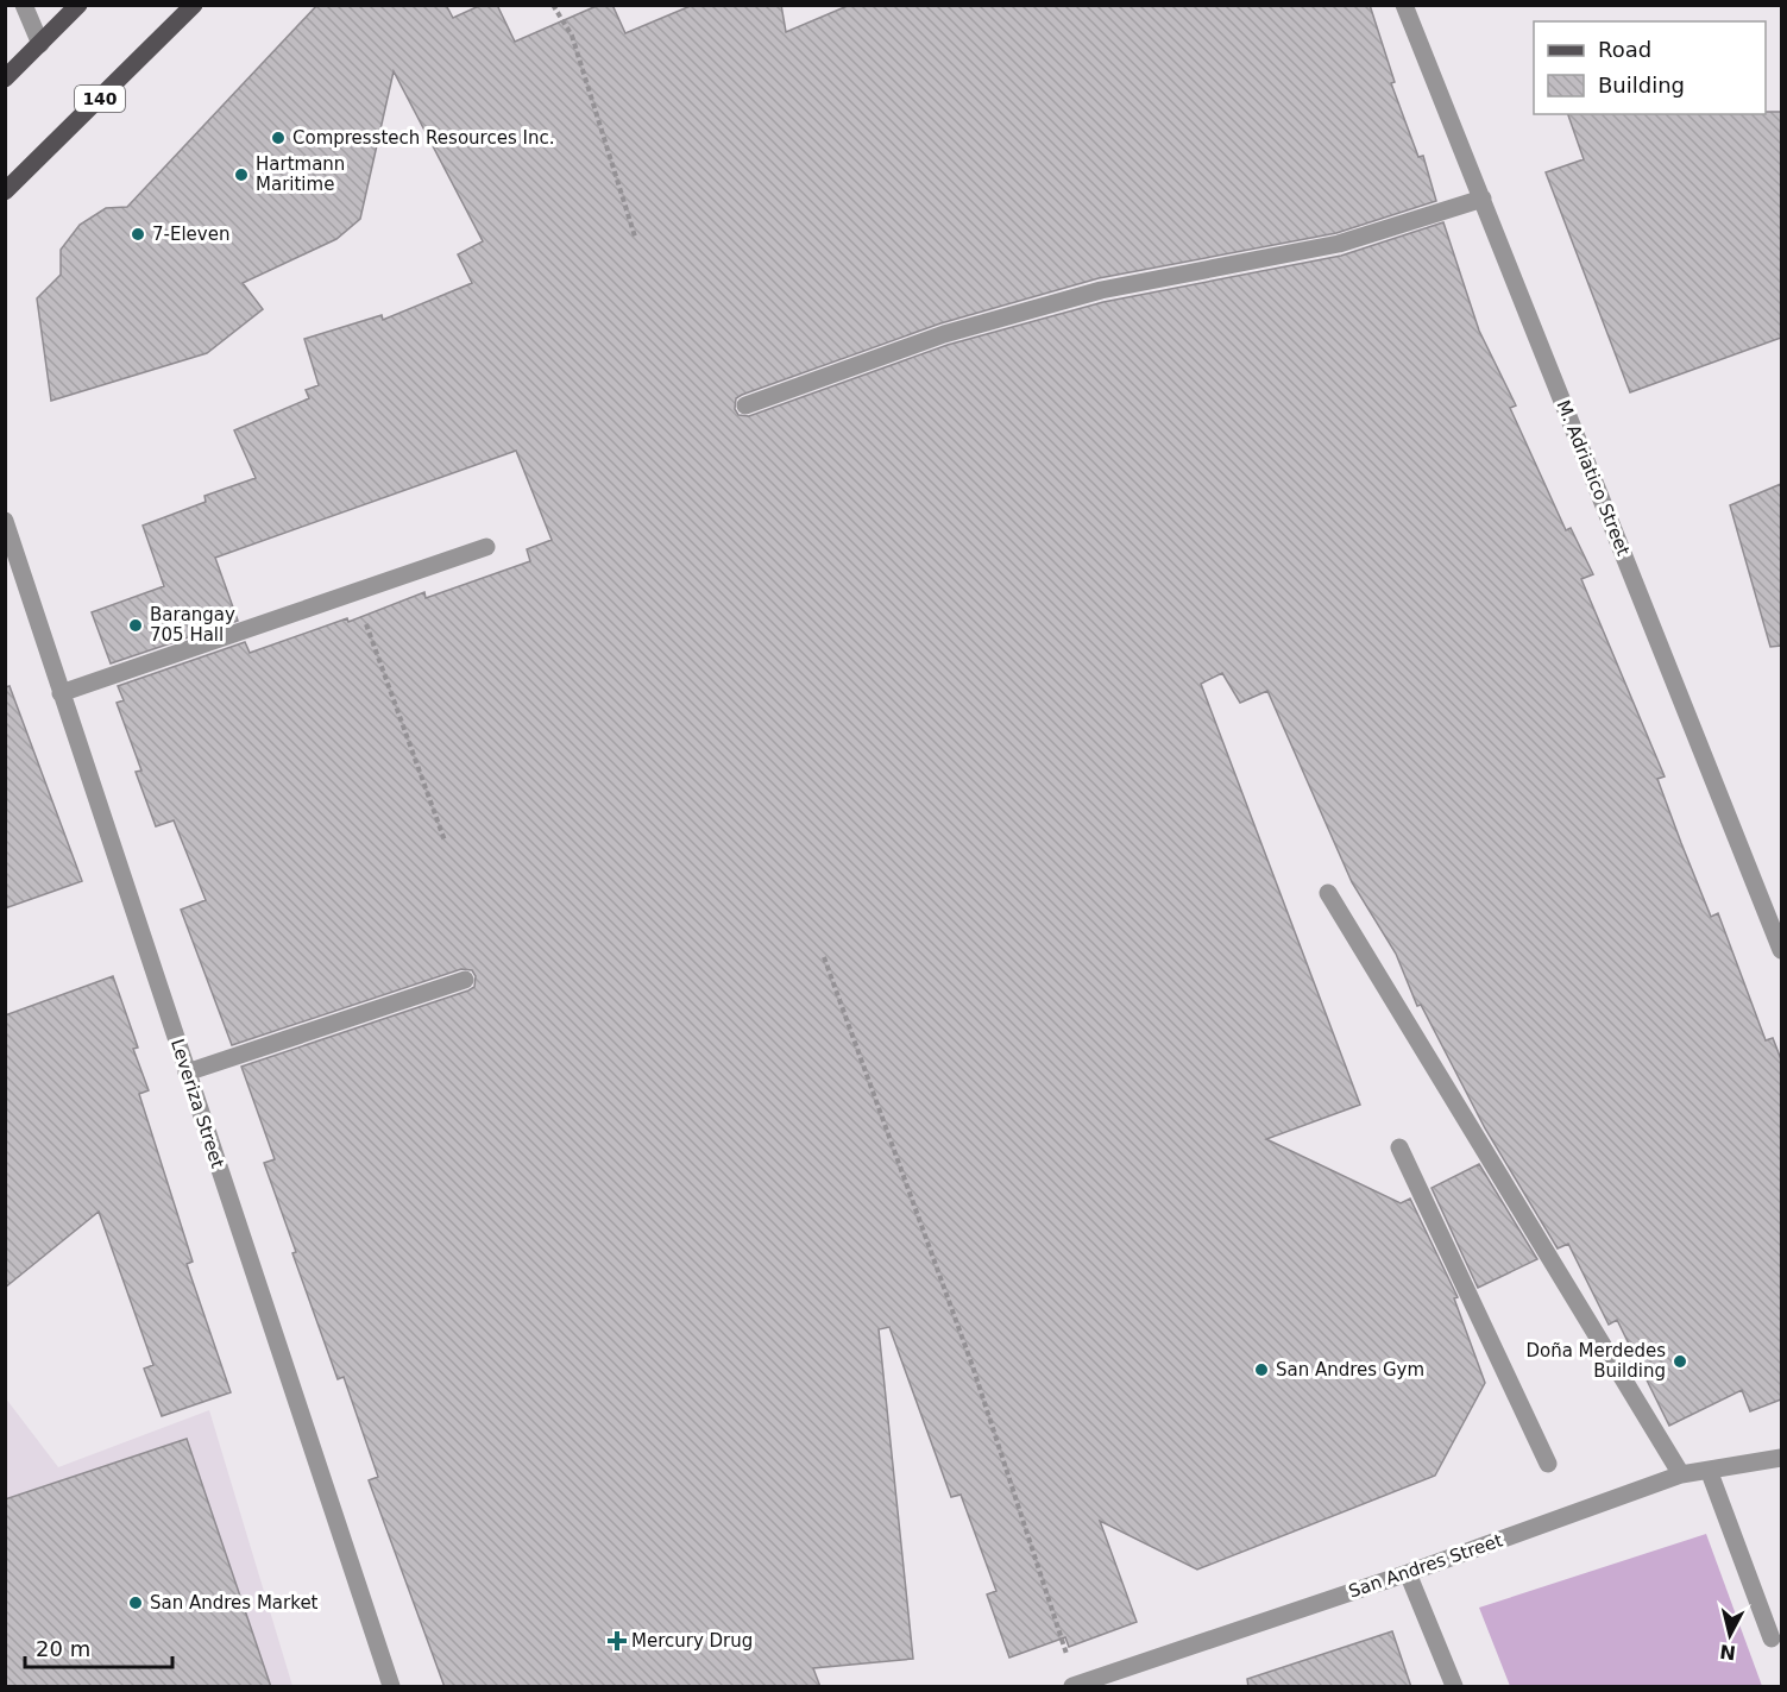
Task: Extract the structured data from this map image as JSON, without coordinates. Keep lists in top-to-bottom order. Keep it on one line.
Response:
{"streets":{"main road":["140"],"street":["M. Adriatico Street","Leveriza Street","San Andres Street"]},"places":{"other":["Compresstech Resources Inc.","Hartmann Maritime","7-Eleven","Barangay 705 Hall","Doña Merdedes Building","San Andres Gym","San Andres Market"],"health":["Mercury Drug"]},"legend":["Road","Building"],"scale_bar":"20 m","north":"bottom"}
